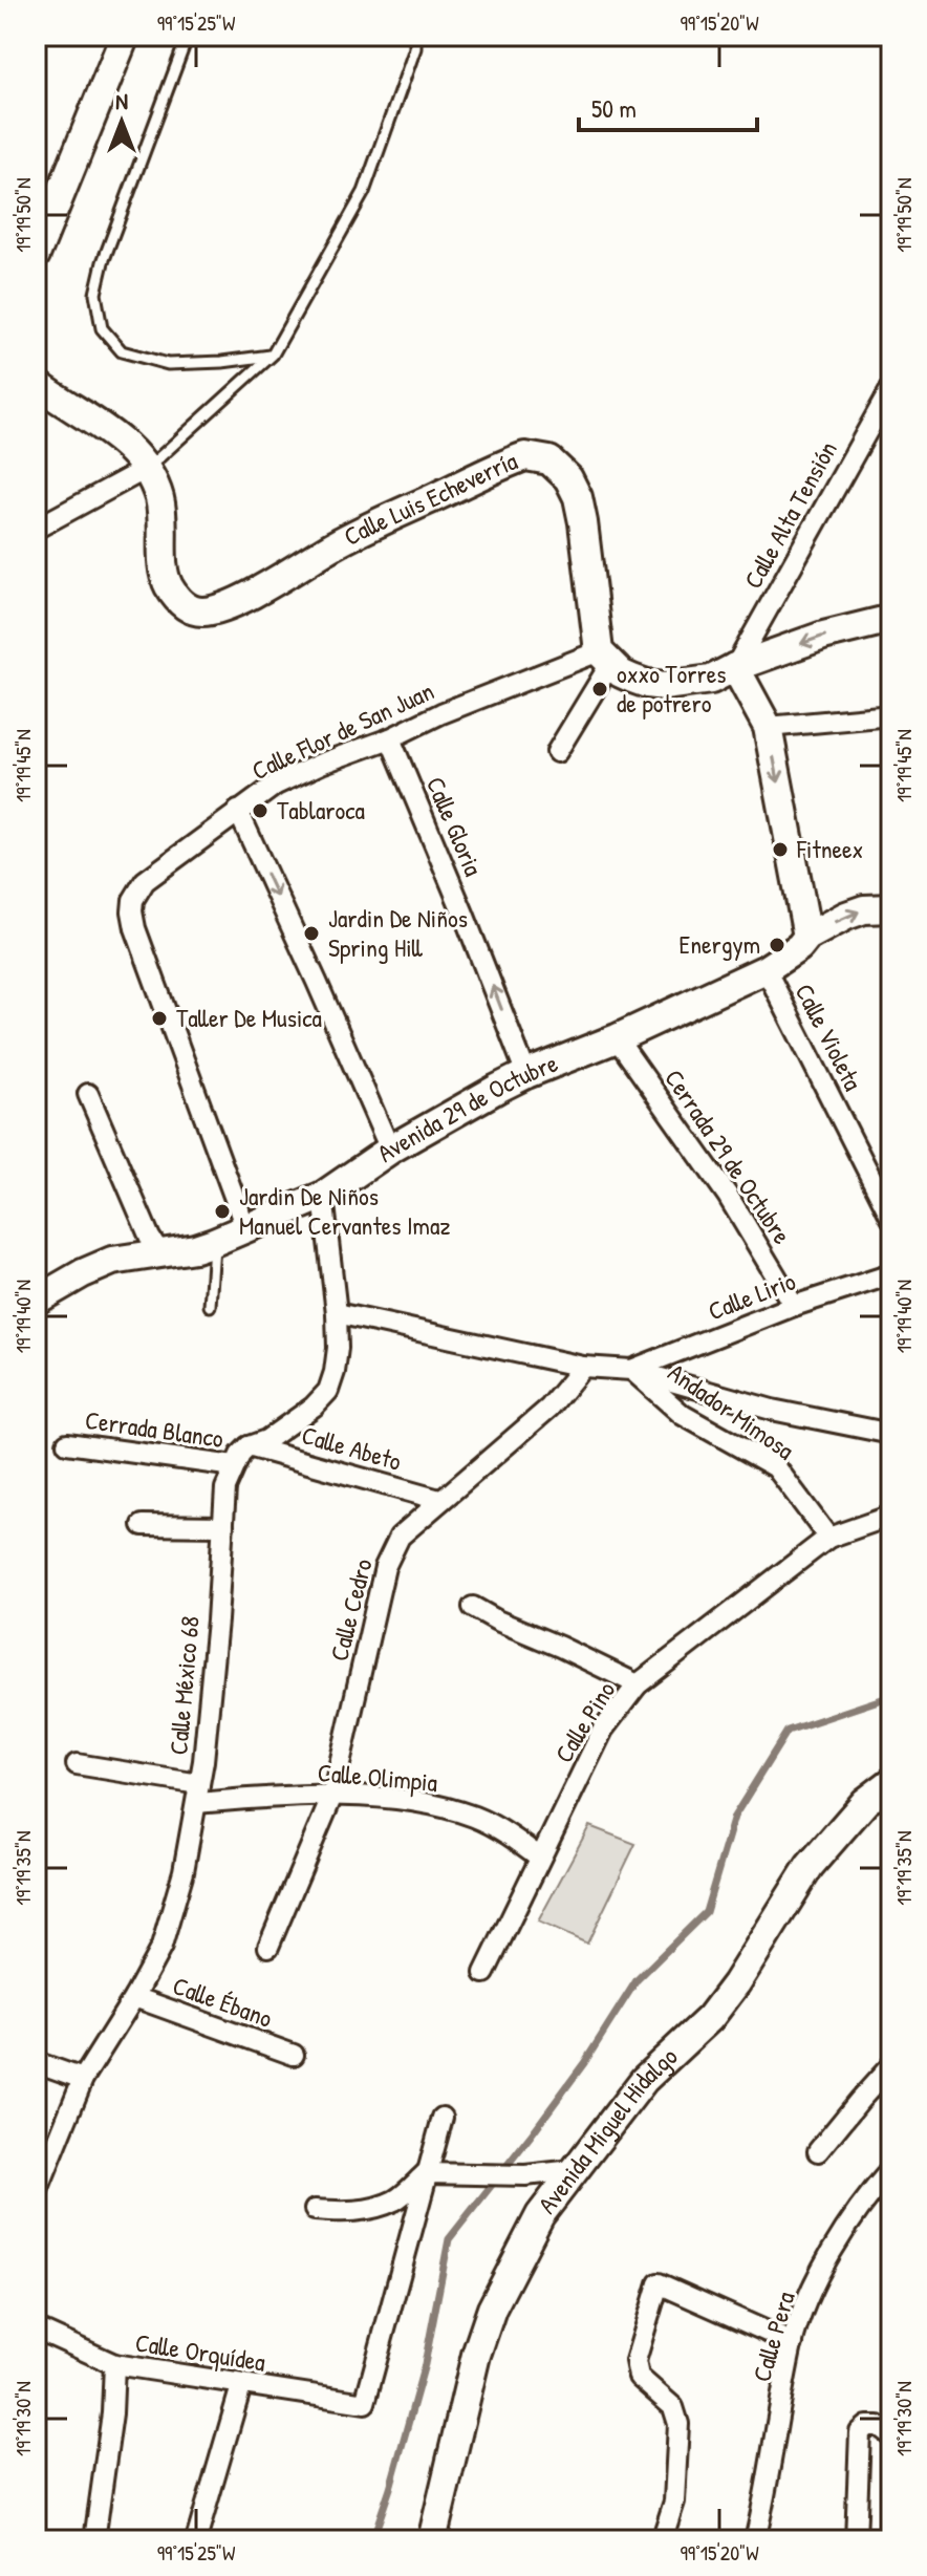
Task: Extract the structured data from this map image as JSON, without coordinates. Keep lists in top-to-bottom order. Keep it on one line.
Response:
{"streets":{"street":["Calle Luis Echeverría","Calle Alta Tensión","Calle Flor de San Juan","Calle Gloria","Calle Violeta","Avenida 29 de Octubre","Cerrada 29 de Octubre","Calle Lirio","Andador Mimosa","Cerrada Blanco","Calle Abeto","Calle Cedro","Calle México 68","Calle Pino","Calle Olimpia","Calle Ébano","Avenida Miguel Hidalgo","Calle Pera","Calle Orquídea"]},"crossings":[["Calle Luis Echeverría","Calle Flor de San Juan"],["Calle Flor de San Juan","Calle Gloria"],["Calle Flor de San Juan","Avenida 29 de Octubre"],["Calle Gloria","Avenida 29 de Octubre"],["Calle Violeta","Avenida 29 de Octubre"],["Avenida 29 de Octubre","Cerrada 29 de Octubre"],["Avenida 29 de Octubre","Calle México 68"],["Cerrada 29 de Octubre","Calle Lirio"],["Calle Lirio","Andador Mimosa"],["Andador Mimosa","Calle Pino"],["Cerrada Blanco","Calle México 68"],["Calle Abeto","Calle Cedro"],["Calle Abeto","Calle México 68"],["Calle Cedro","Calle Olimpia"],["Calle México 68","Calle Olimpia"],["Calle México 68","Calle Ébano"],["Calle Pino","Calle Olimpia"]],"places":["oxxo Torres de potrero","Tablaroca","Fitneex","Jardin De Niños Spring Hill","Energym","Taller De Musica","Jardin De Niños Manuel Cervantes Imaz"],"scale_bar":"50 m","north":"top","coordinates":["99°15'25\"W","99°15'20\"W","19°19'50\"N","19°19'45\"N","19°19'40\"N","19°19'35\"N","19°19'30\"N"]}
